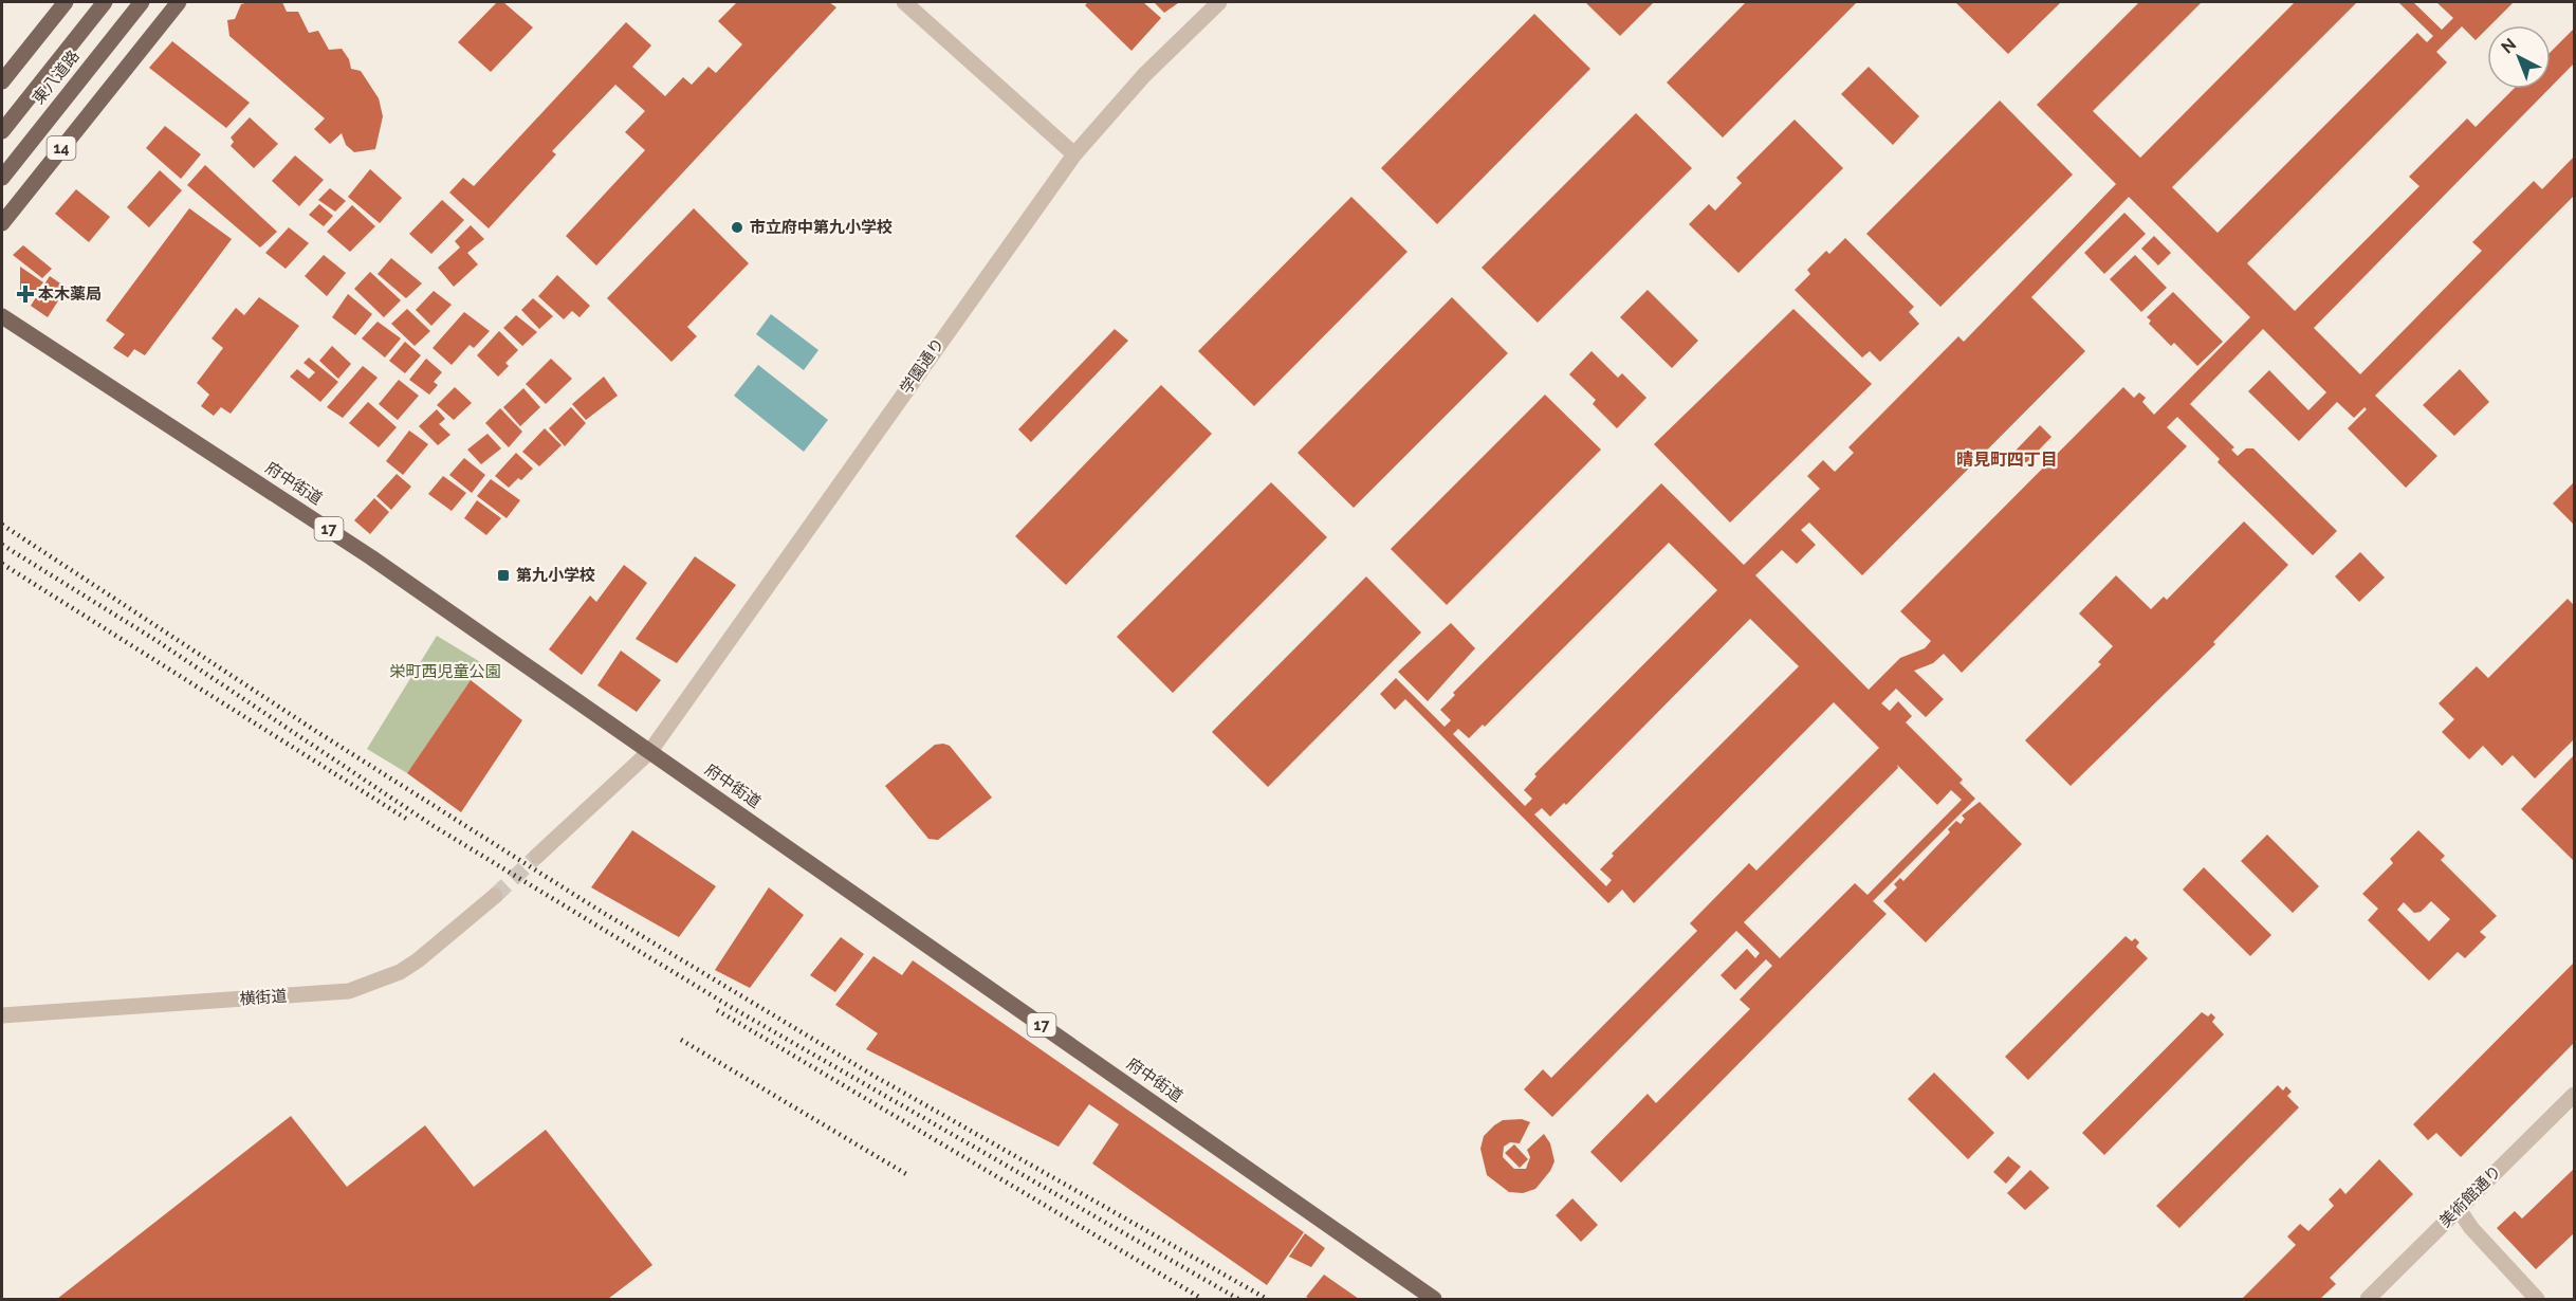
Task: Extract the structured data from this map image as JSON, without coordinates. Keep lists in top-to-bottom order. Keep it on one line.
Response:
{"streets":{"main road":["東八道路","14","府中街道","17"],"street":["学園通り","横街道","美術館通り"]},"crossings":[["学園通り","府中街道"]],"districts":["晴見町四丁目"],"parks":["栄町西児童公園"],"places":{"other":["市立府中第九小学校"],"health":["本木薬局"],"transit":["第九小学校"]},"north":"top left"}
